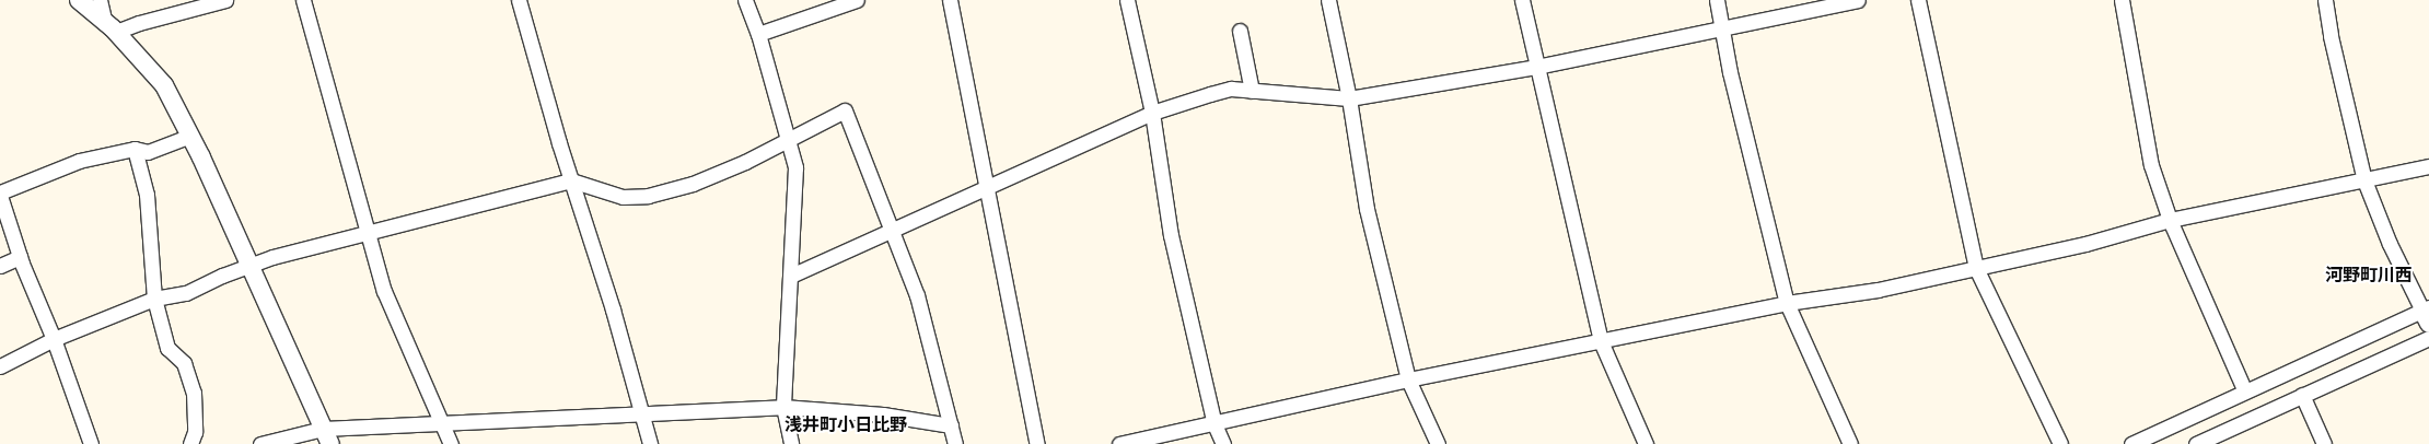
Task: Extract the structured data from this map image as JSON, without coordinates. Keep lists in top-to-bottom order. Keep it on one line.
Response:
{"districts":["河野町川西","浅井町小日比野"]}
